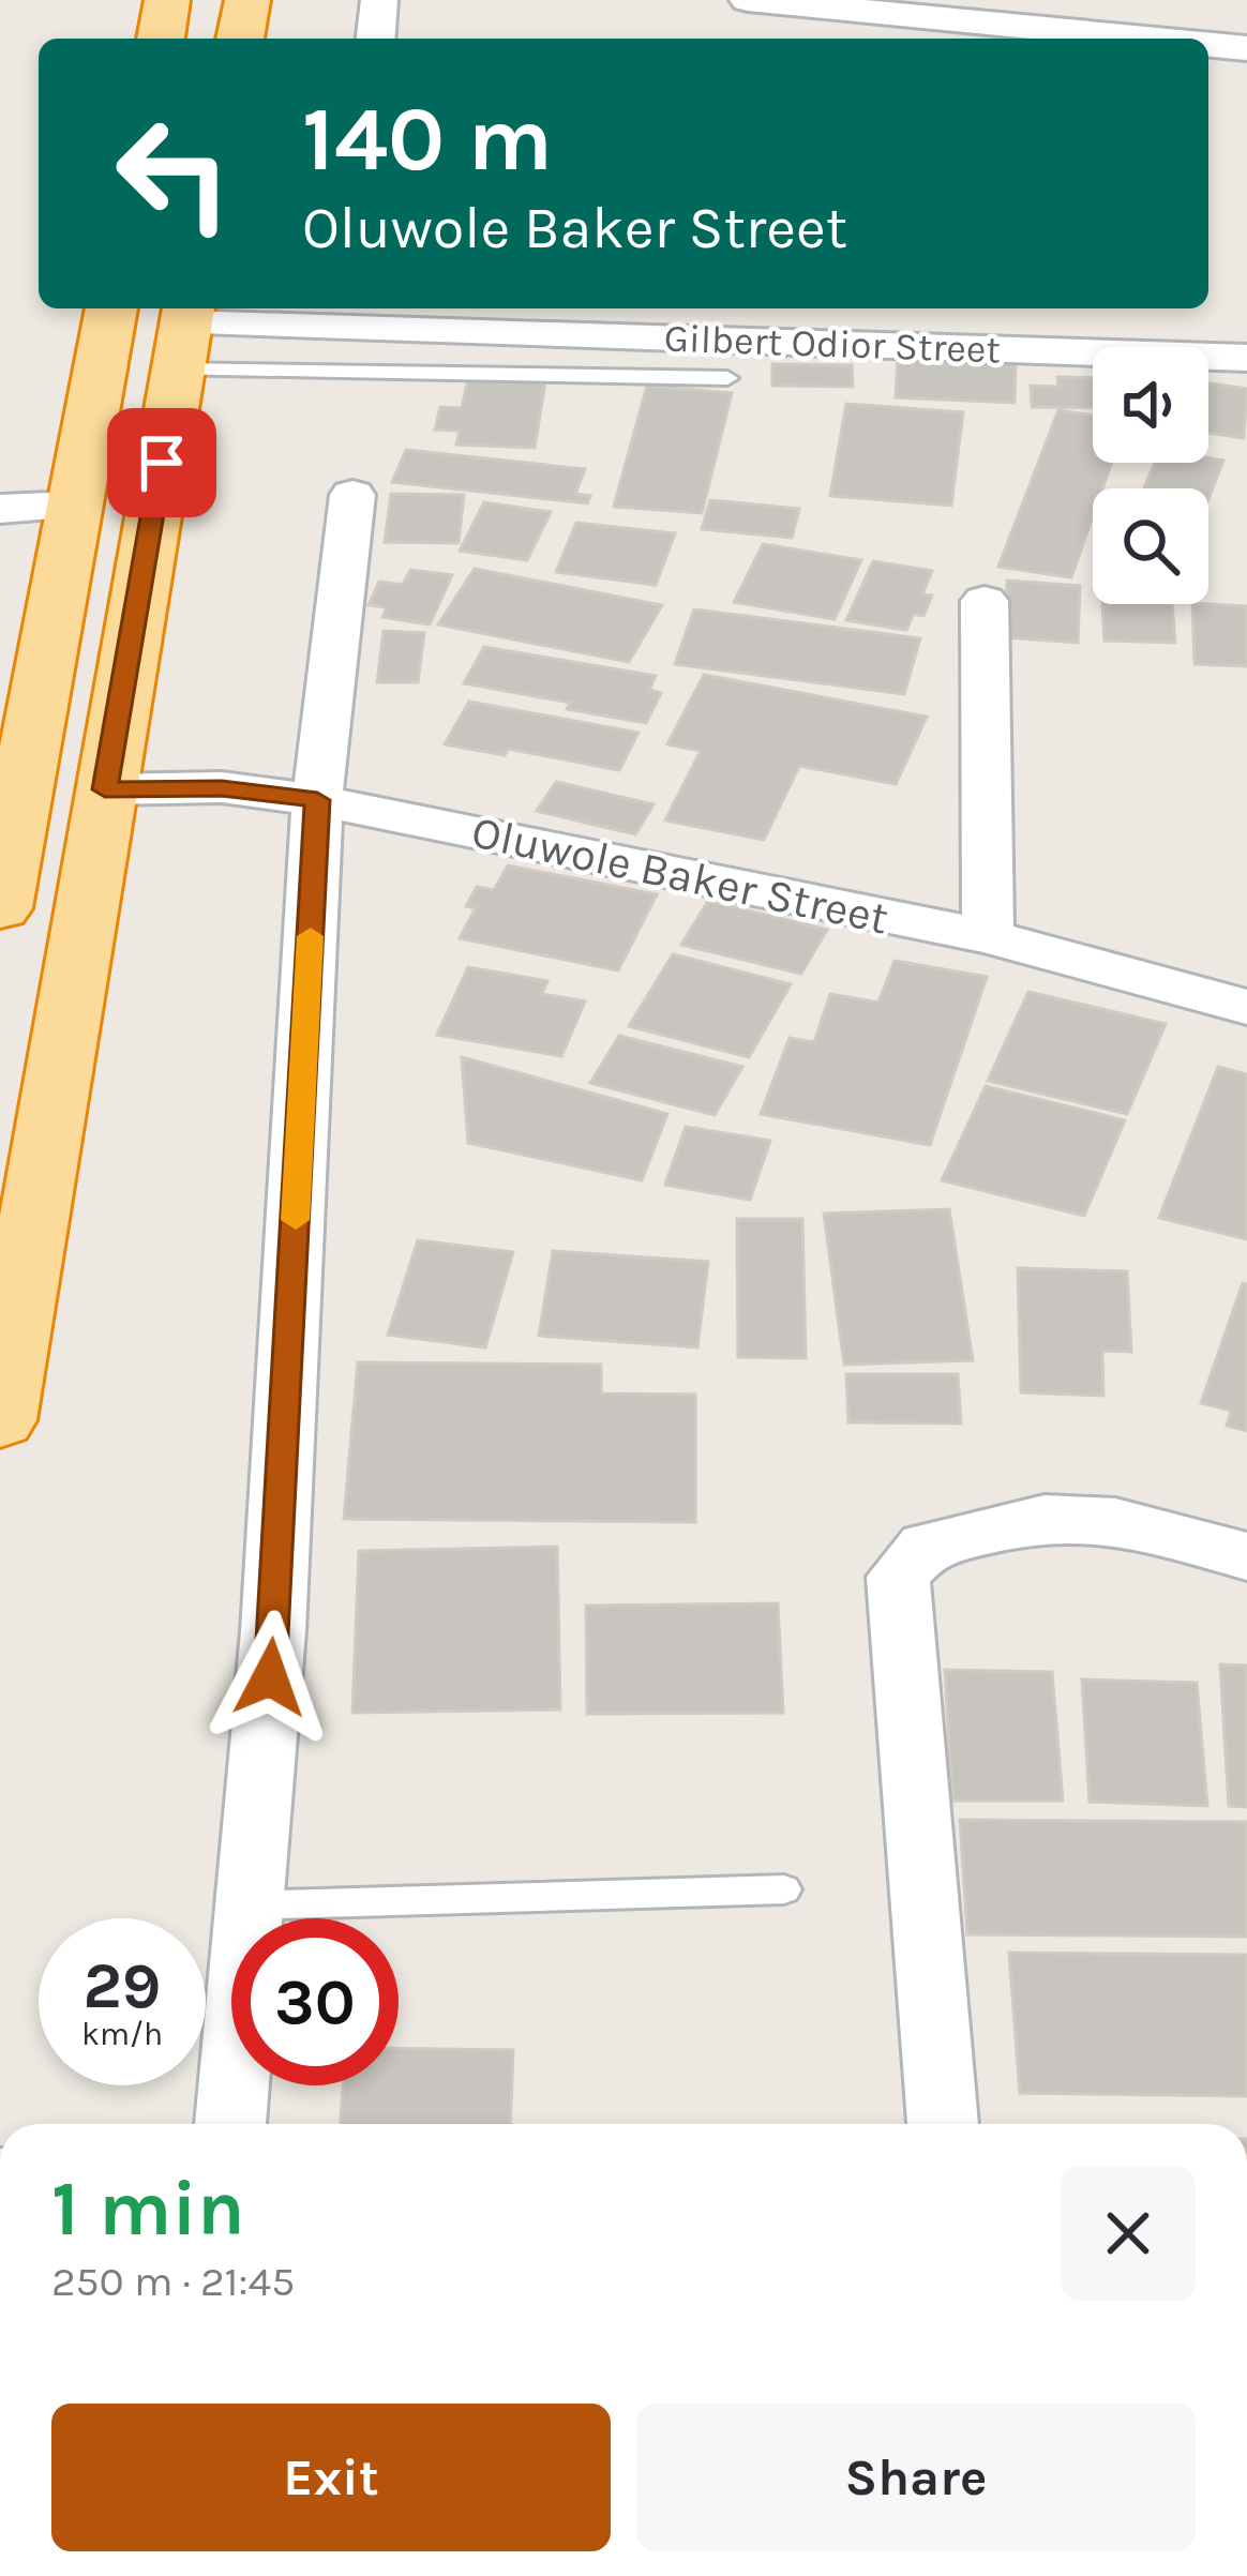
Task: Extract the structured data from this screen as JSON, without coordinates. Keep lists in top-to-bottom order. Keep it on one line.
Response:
{"streets":{"street":["Gilbert Odior Street","Oluwole Baker Street"]},"page":{"turn":["140 m","Oluwole Baker Street"],"speed":"29 km/h","limit":"30","heading":["1 min","250 m · 21:45"],"buttons":["Exit","Share"]}}
